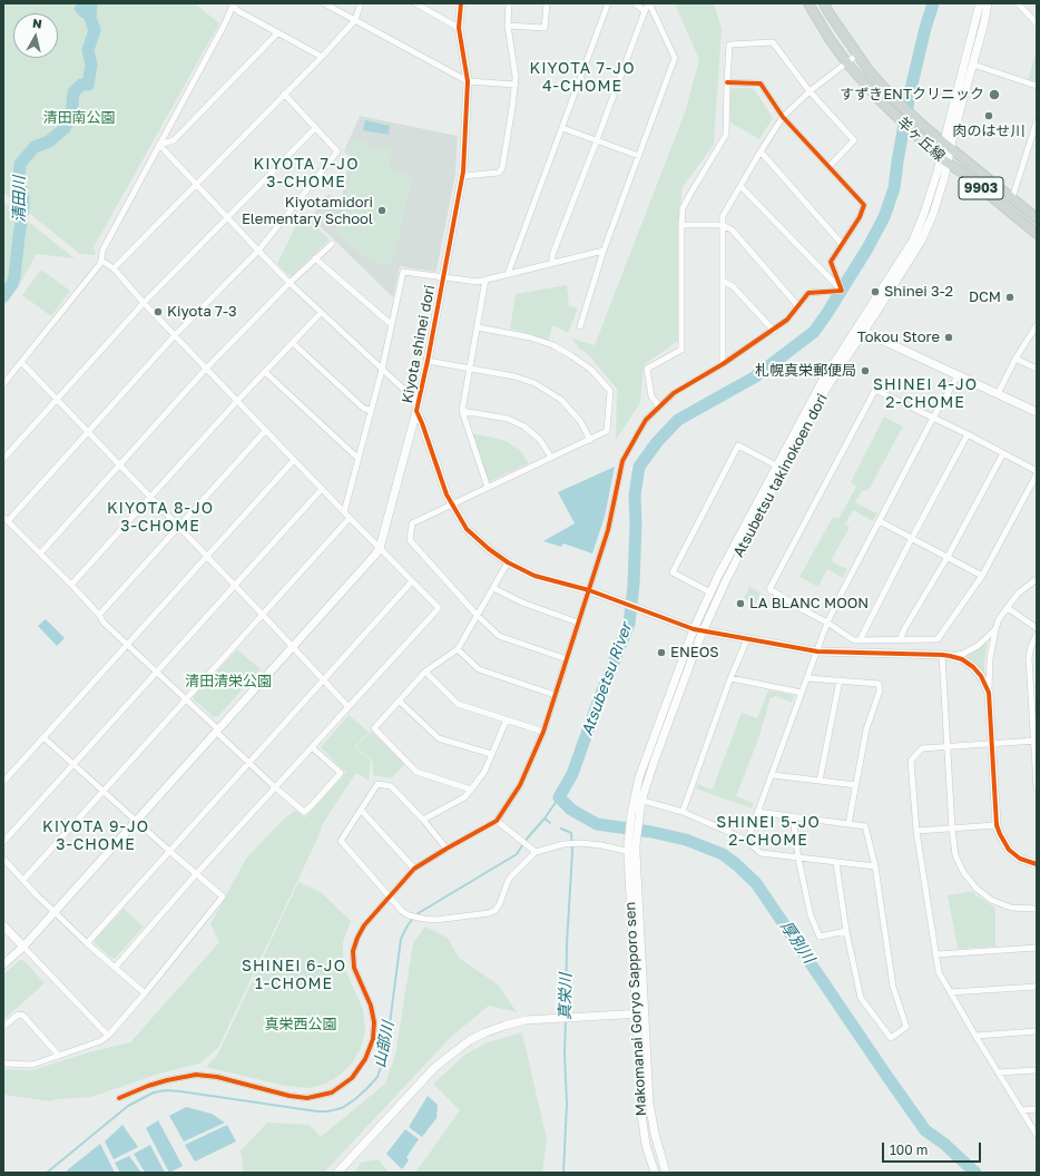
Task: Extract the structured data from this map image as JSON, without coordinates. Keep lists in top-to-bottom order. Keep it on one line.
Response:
{"streets":{"main road":["羊ヶ丘線","9903"],"street":["Kiyota shinei dori","Atsubetsu takinokoen dori","Makomanai Goryo Sapporo sen"]},"crossings":[["羊ヶ丘線","Atsubetsu takinokoen dori"],["Kiyota shinei dori","Atsubetsu takinokoen dori"],["Atsubetsu takinokoen dori","Makomanai Goryo Sapporo sen"]],"districts":["KIYOTA 7-JO 4-CHOME","KIYOTA 7-JO 3-CHOME","SHINEI 4-JO 2-CHOME","KIYOTA 8-JO 3-CHOME","SHINEI 5-JO 2-CHOME","KIYOTA 9-JO 3-CHOME","SHINEI 6-JO 1-CHOME"],"water":["清田川","Atsubetsu River","厚別川","真栄川","山部川"],"parks":["清田南公園","清田清栄公園","真栄西公園"],"places":["すずきENTクリニック","肉のはせ川","Kiyotamidori Elementary School","Shinei 3-2","DCM","Kiyota 7-3","Tokou Store","札幌真栄郵便局","LA BLANC MOON","ENEOS"],"scale_bar":"100 m","north":"top"}
